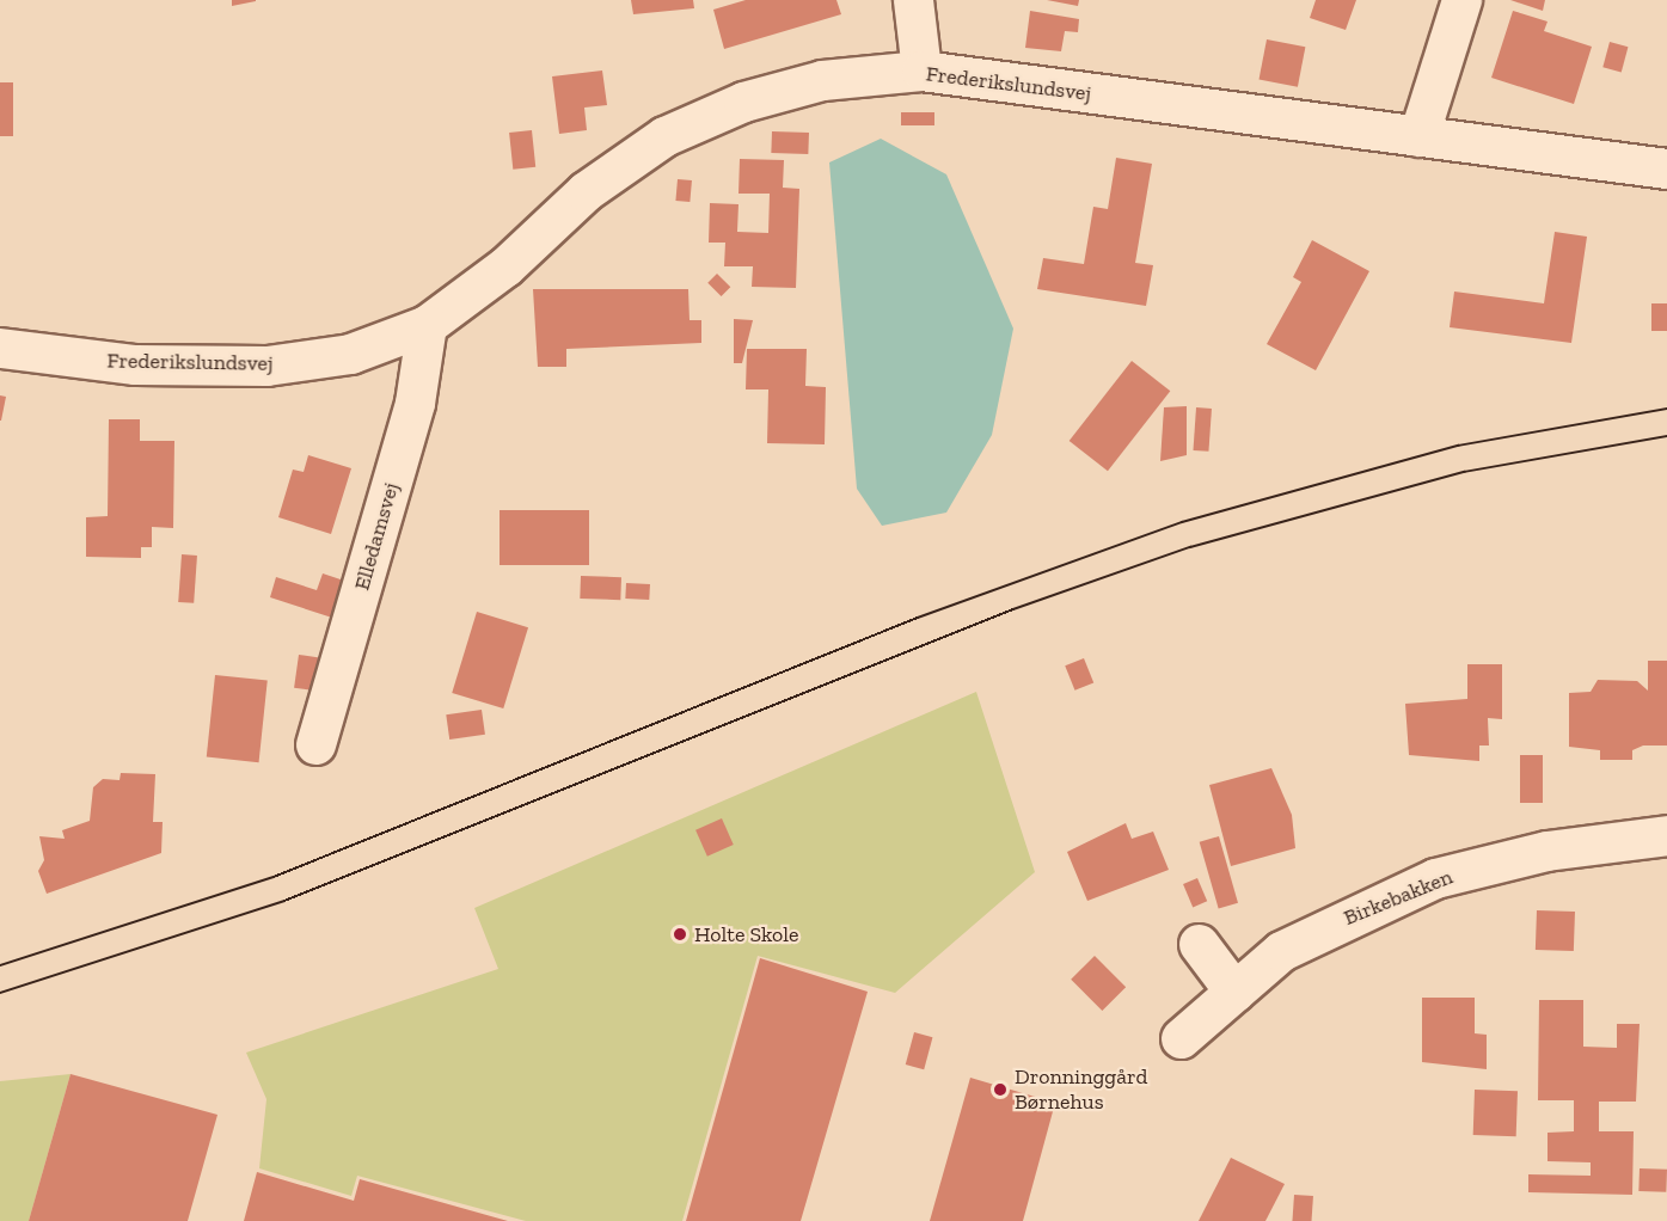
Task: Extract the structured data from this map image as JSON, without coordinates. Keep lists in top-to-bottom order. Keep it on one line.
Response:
{"streets":{"street":["Frederikslundsvej","Elledamsvej","Birkebakken"]},"crossings":[["Frederikslundsvej","Elledamsvej"]],"places":["Holte Skole","Dronninggård Børnehus"]}
